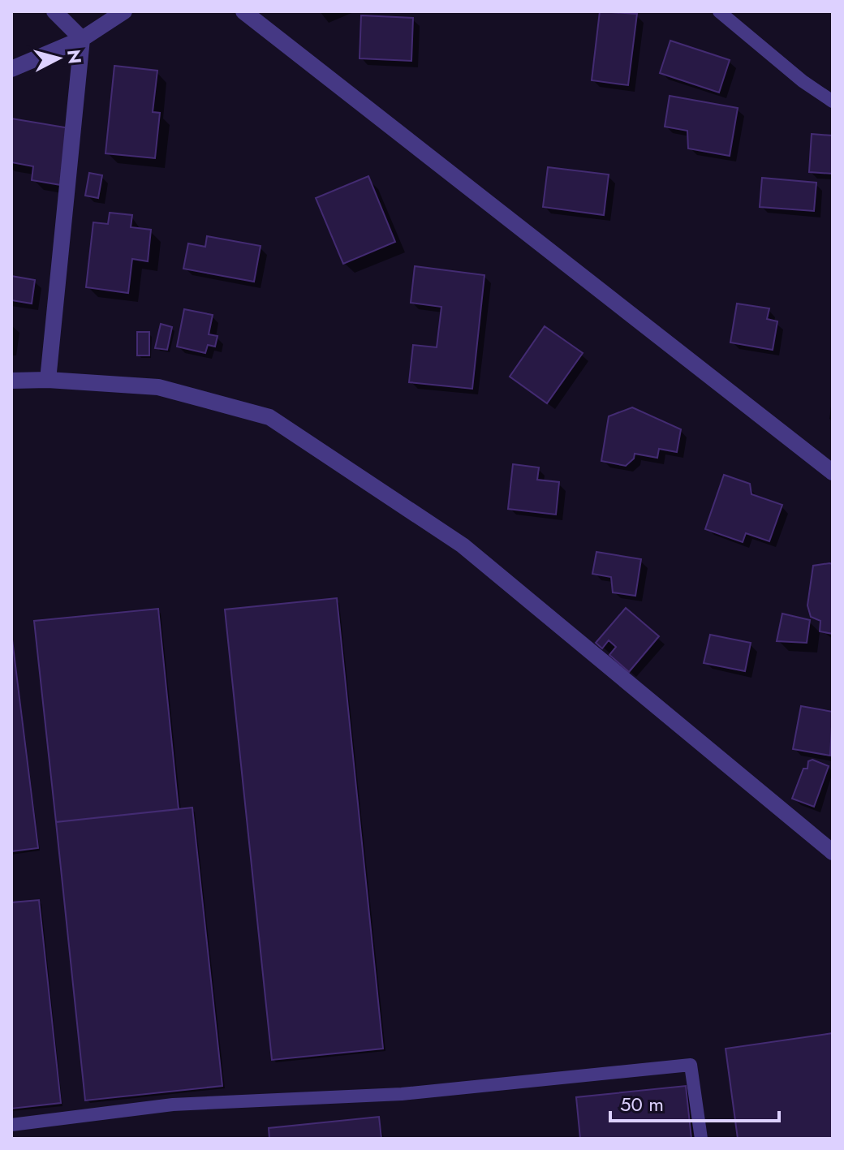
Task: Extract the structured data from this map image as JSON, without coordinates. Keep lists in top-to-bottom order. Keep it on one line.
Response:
{"scale_bar":"50 m","north":"right"}
